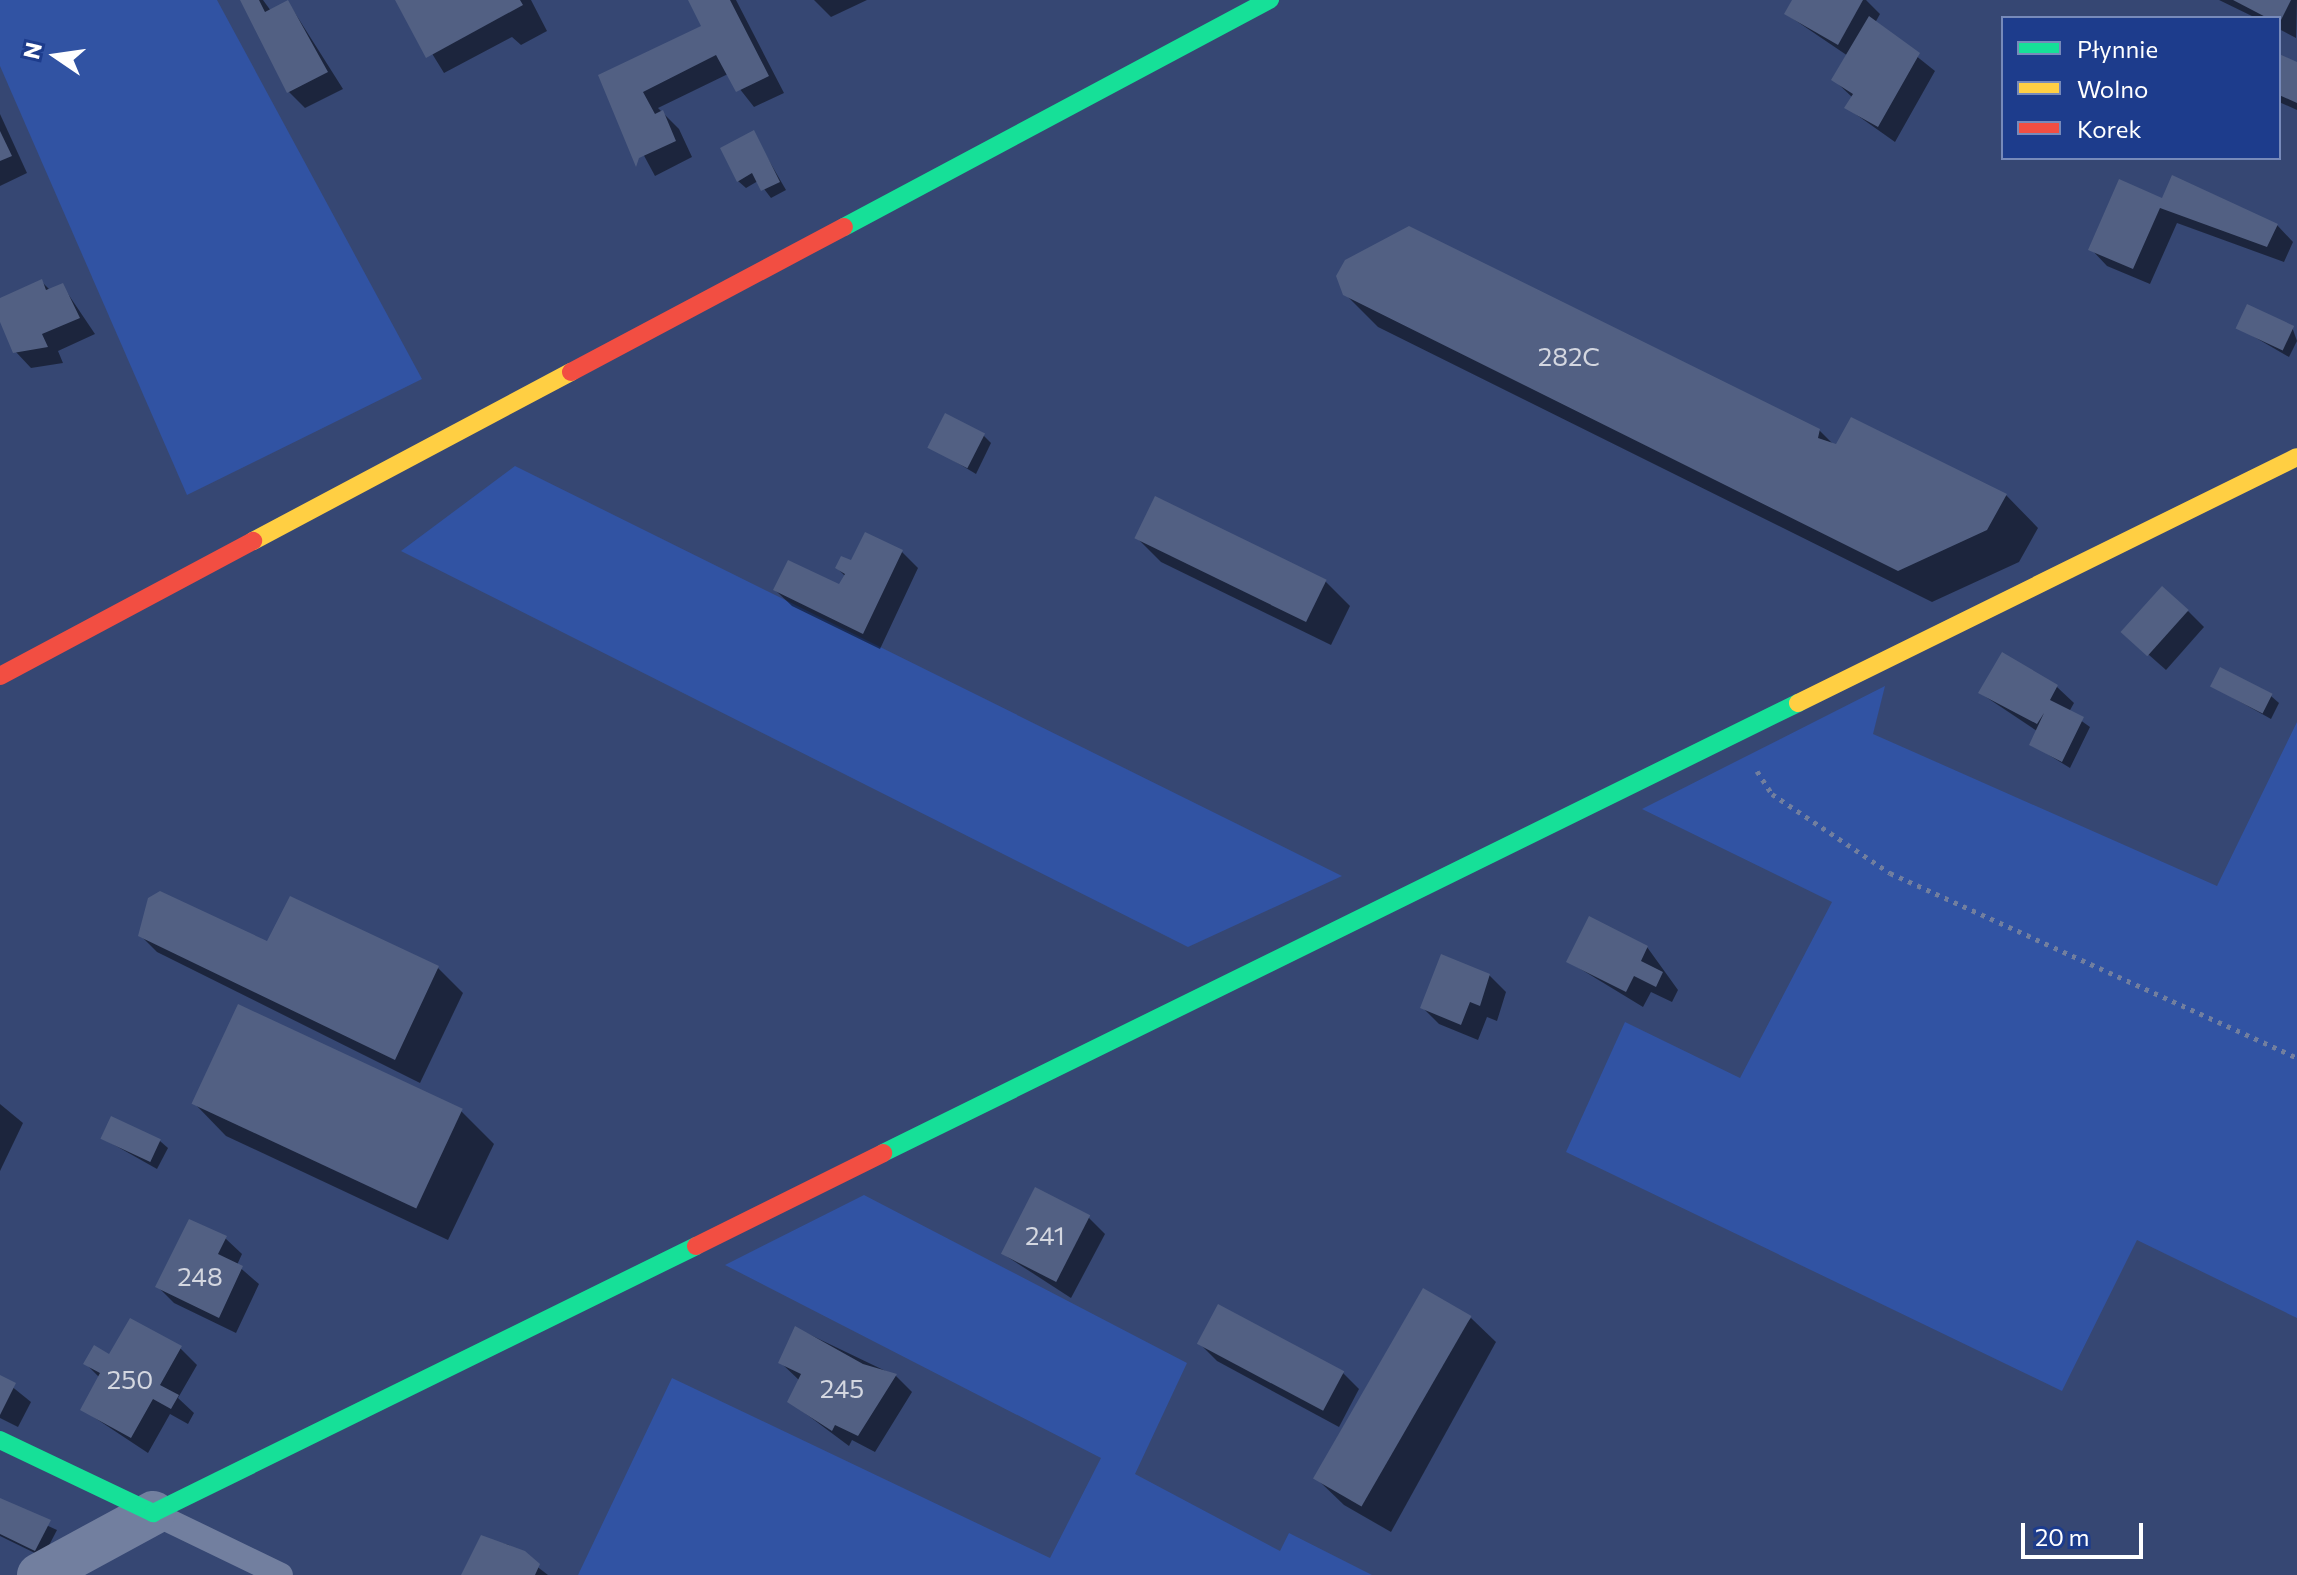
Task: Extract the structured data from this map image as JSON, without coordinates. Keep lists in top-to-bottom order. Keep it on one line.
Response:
{"house_numbers":["282C","241","248","250","245"],"legend":["Płynnie","Wolno","Korek"],"scale_bar":"20 m","north":"left"}
